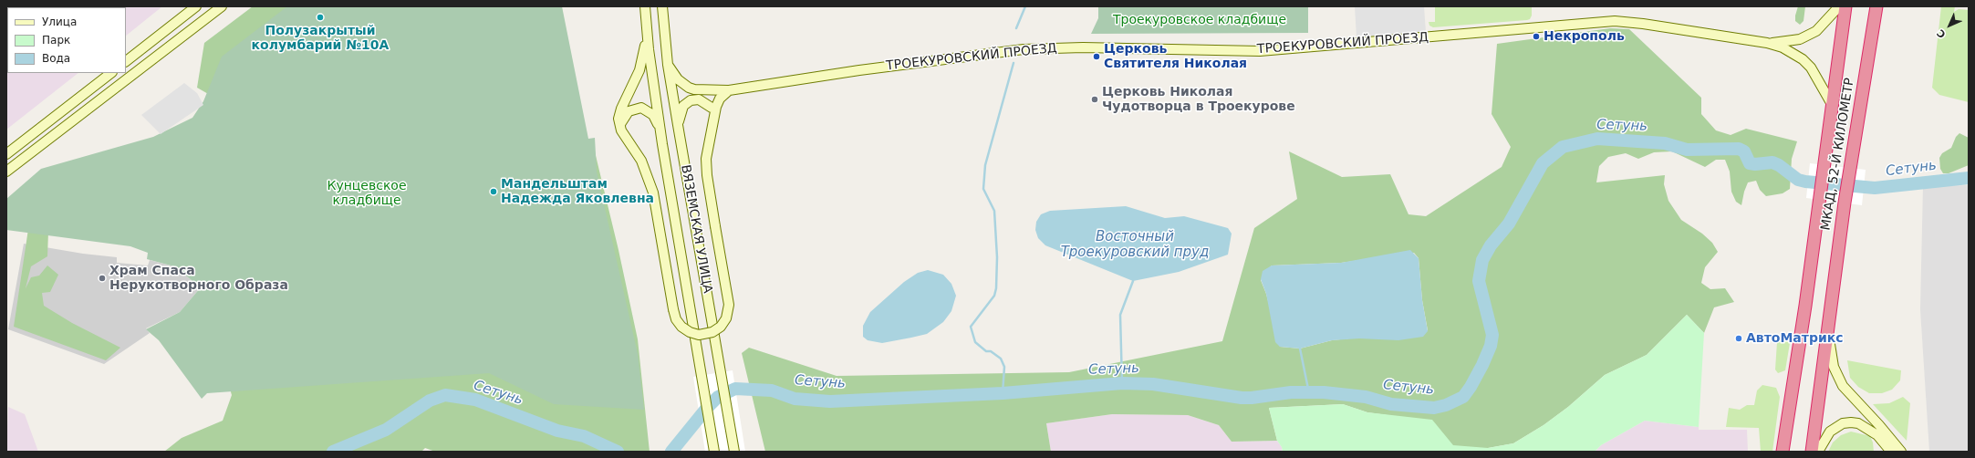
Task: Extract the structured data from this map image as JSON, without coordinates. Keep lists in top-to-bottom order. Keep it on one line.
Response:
{"streets":{"highway":["МКАД, 52-Й КИЛОМЕТР"],"main road":["ТРОЕКУРОВСКИЙ ПРОЕЗД","ВЯЗЕМСКАЯ УЛИЦА"]},"crossings":[["ТРОЕКУРОВСКИЙ ПРОЕЗД","МКАД, 52-Й КИЛОМЕТР"]],"water":["Сетунь","Восточный Троекуровский пруд"],"parks":["Троекуровское кладбище","Кунцевское кладбище"],"places":["Полузакрытый колумбарий №10А","Некрополь","Церковь Святителя Николая","Церковь Николая Чудотворца в Троекурове","Мандельштам Надежда Яковлевна","Храм Спаса Нерукотворного Образа","АвтоМатрикс"],"legend":["Улица","Парк","Вода"],"north":"bottom left"}
